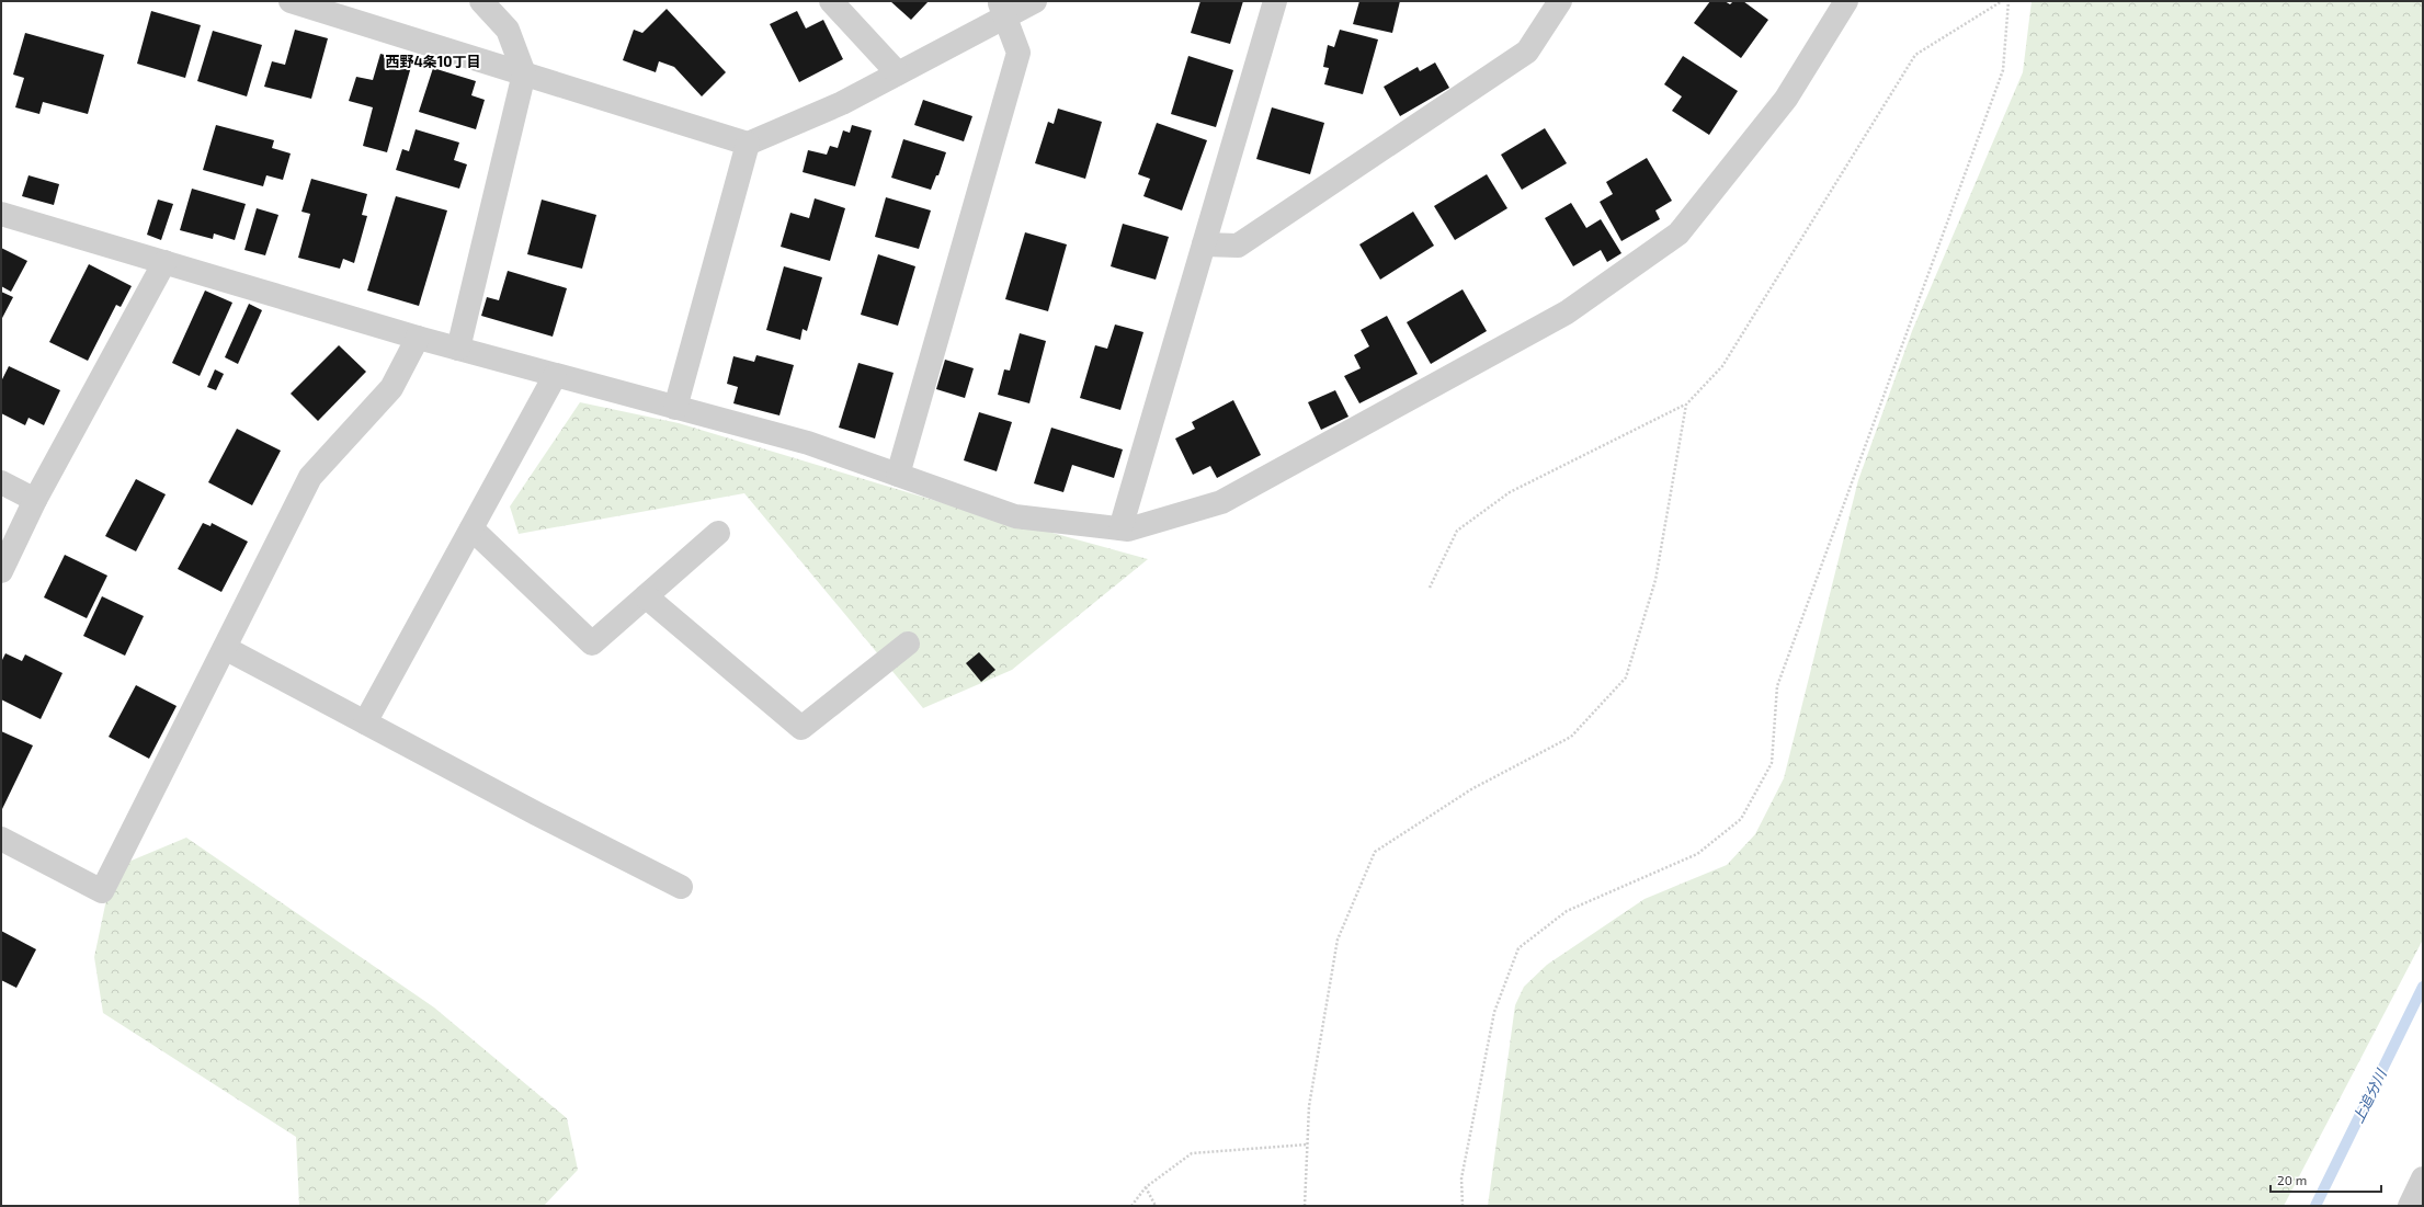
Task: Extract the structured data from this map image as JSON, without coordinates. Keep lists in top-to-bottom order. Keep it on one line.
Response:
{"districts":["西野4条10丁目"],"water":["上追分川"],"scale_bar":"20 m"}
